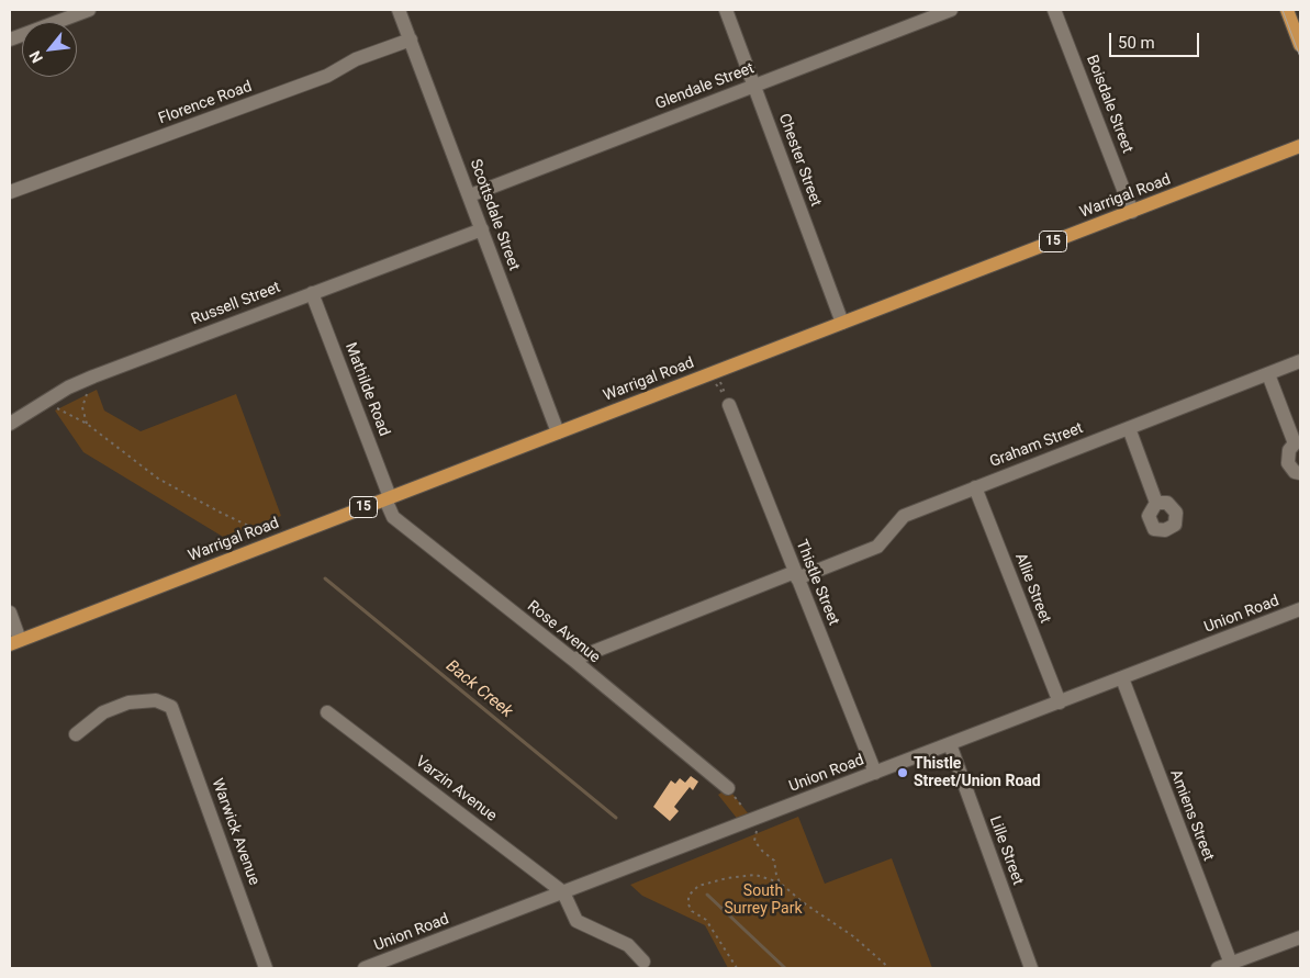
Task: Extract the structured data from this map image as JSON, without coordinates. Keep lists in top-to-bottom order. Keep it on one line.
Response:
{"streets":{"main road":["Warrigal Road","15"],"street":["Glendale Street","Florence Road","Boisdale Street","Chester Street","Scottsdale Street","Russell Street","Mathilde Road","Graham Street","Thistle Street","Allie Street","Union Road","Rose Avenue","Varzin Avenue","Amiens Street","Warwick Avenue","Lille Street"]},"crossings":[["Glendale Street","Chester Street"],["Glendale Street","Scottsdale Street"],["Florence Road","Scottsdale Street"],["Boisdale Street","Warrigal Road"],["Chester Street","Warrigal Road"],["Warrigal Road","Scottsdale Street"],["Warrigal Road","Mathilde Road"],["Warrigal Road","Rose Avenue"],["Scottsdale Street","Russell Street"],["Russell Street","Mathilde Road"],["Mathilde Road","Rose Avenue"],["Graham Street","Thistle Street"],["Graham Street","Allie Street"],["Graham Street","Rose Avenue"],["Thistle Street","Union Road"],["Allie Street","Union Road"],["Union Road","Varzin Avenue"],["Union Road","Amiens Street"],["Union Road","Lille Street"]],"water":["Back Creek"],"parks":["South Surrey Park"],"places":["Thistle Street/Union Road"],"scale_bar":"50 m","north":"bottom left"}
